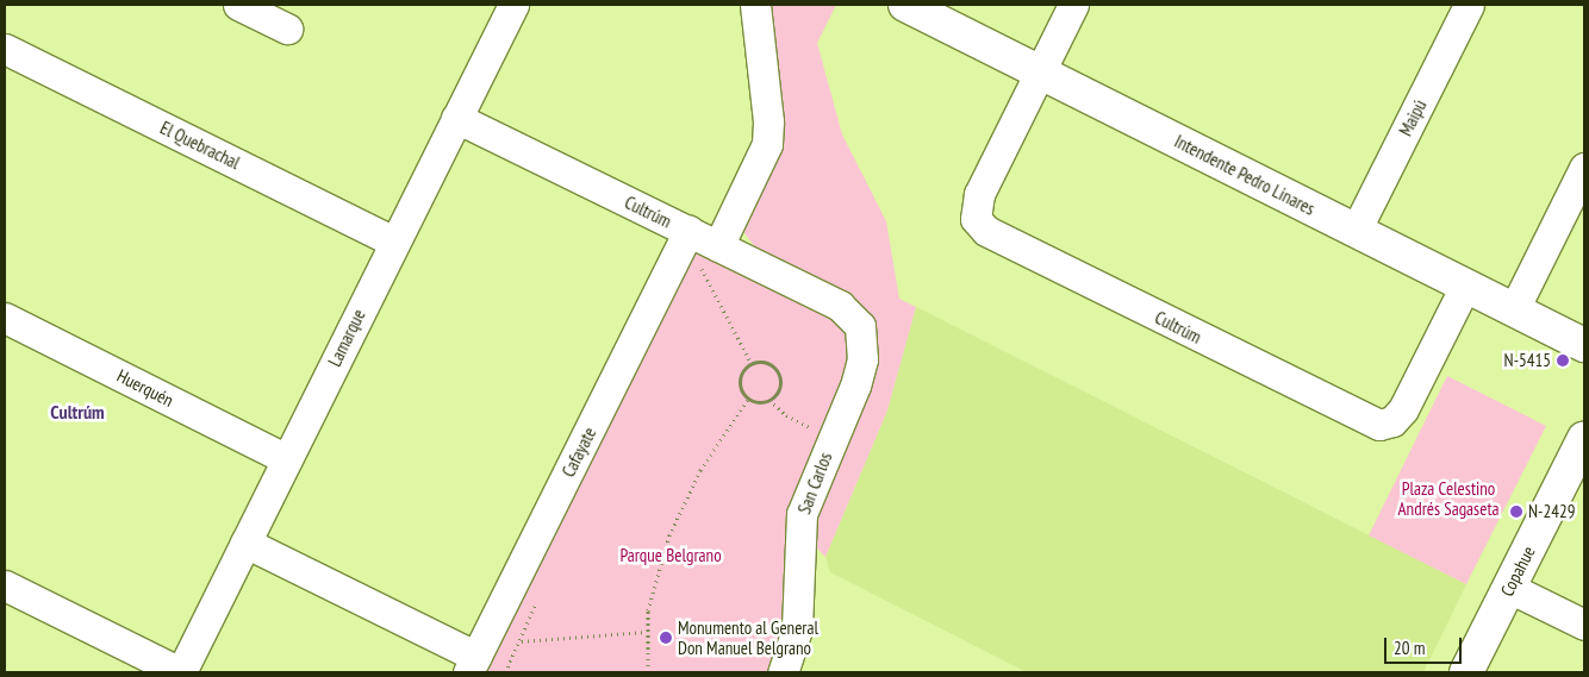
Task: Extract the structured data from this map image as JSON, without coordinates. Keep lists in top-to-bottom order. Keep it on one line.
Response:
{"streets":{"main road":["Intendente Pedro Linares","Copahue"],"street":["Maipú","El Quebrachal","Cultrúm","Lamarque","Huerquén","Cafayate","San Carlos"]},"crossings":[["Maipú","Intendente Pedro Linares"],["El Quebrachal","Lamarque"],["Intendente Pedro Linares","Cultrúm"],["Cultrúm","Lamarque"],["Cultrúm","Cafayate"],["Cultrúm","San Carlos"],["Lamarque","Huerquén"]],"districts":["Cultrúm"],"parks":["Plaza Celestino Andrés Sagaseta","Parque Belgrano"],"places":["N-5415","N-2429","Monumento al General Don Manuel Belgrano"],"scale_bar":"20 m"}
